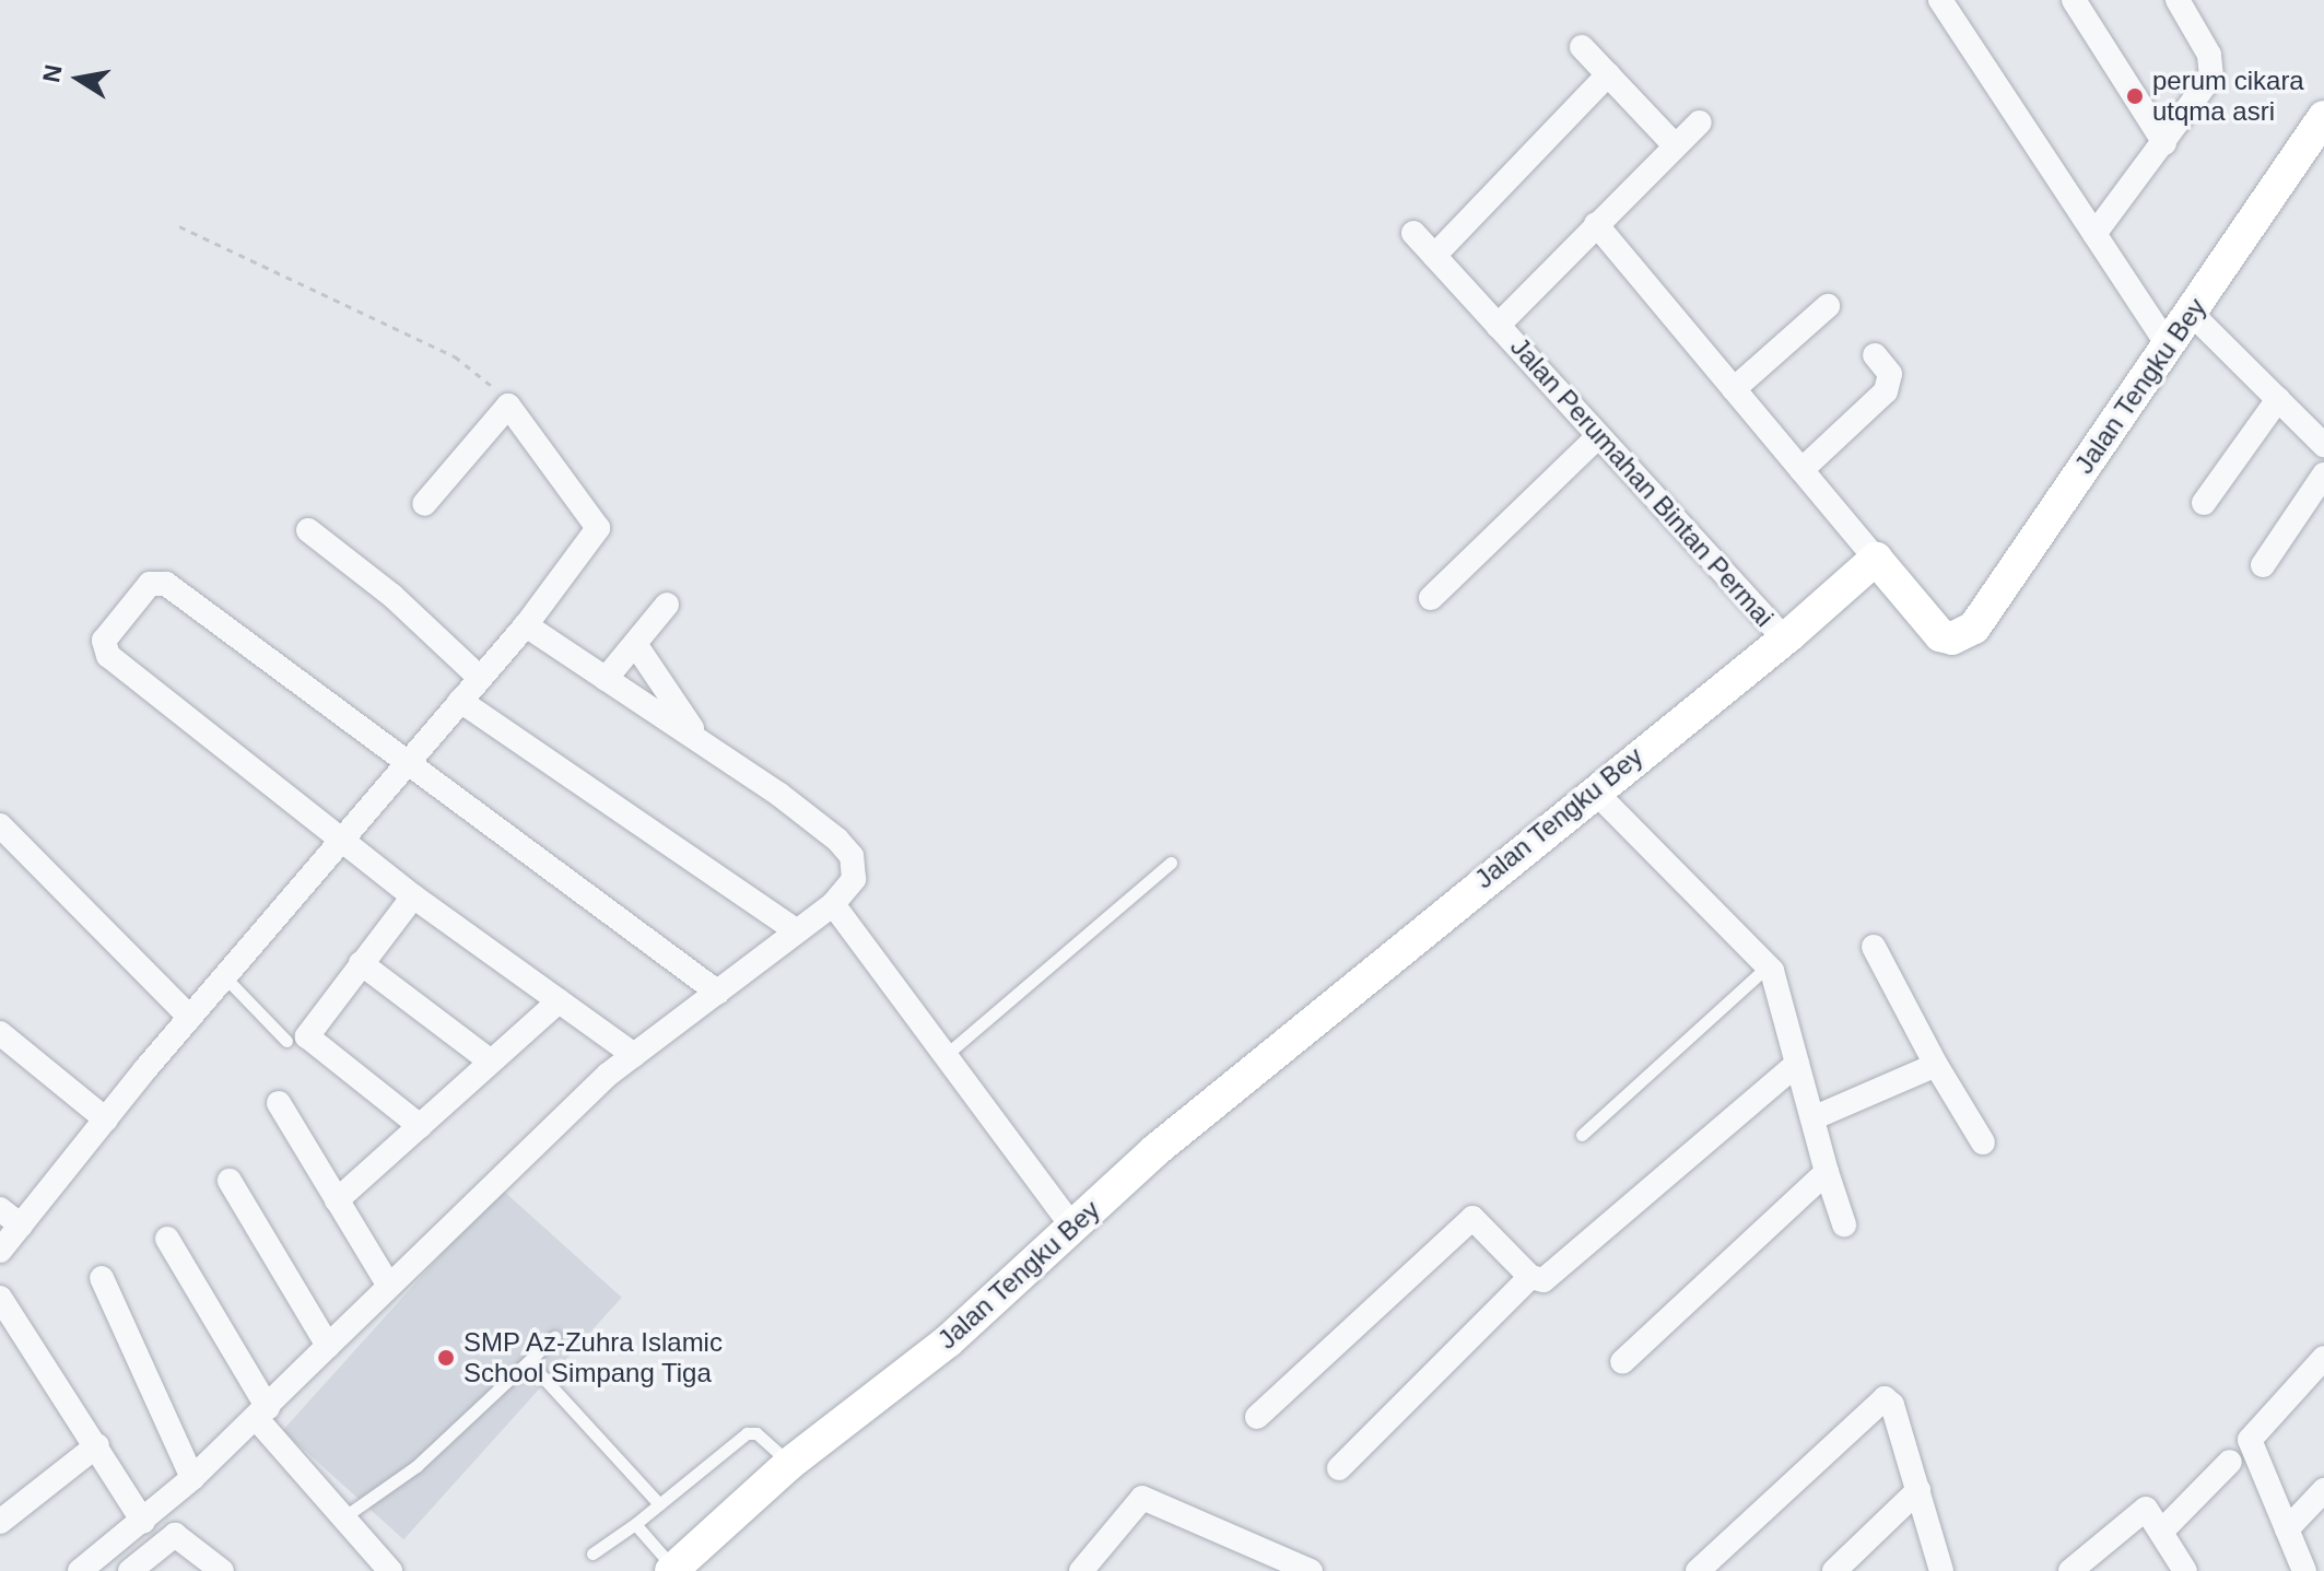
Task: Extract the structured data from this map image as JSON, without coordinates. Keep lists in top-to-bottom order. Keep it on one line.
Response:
{"streets":{"main road":["Jalan Tengku Bey"],"street":["Jalan Perumahan Bintan Permai"]},"crossings":[["Jalan Tengku Bey","Jalan Perumahan Bintan Permai"]],"places":["perum cikara utqma asri","SMP Az-Zuhra Islamic School Simpang Tiga"],"north":"left"}
